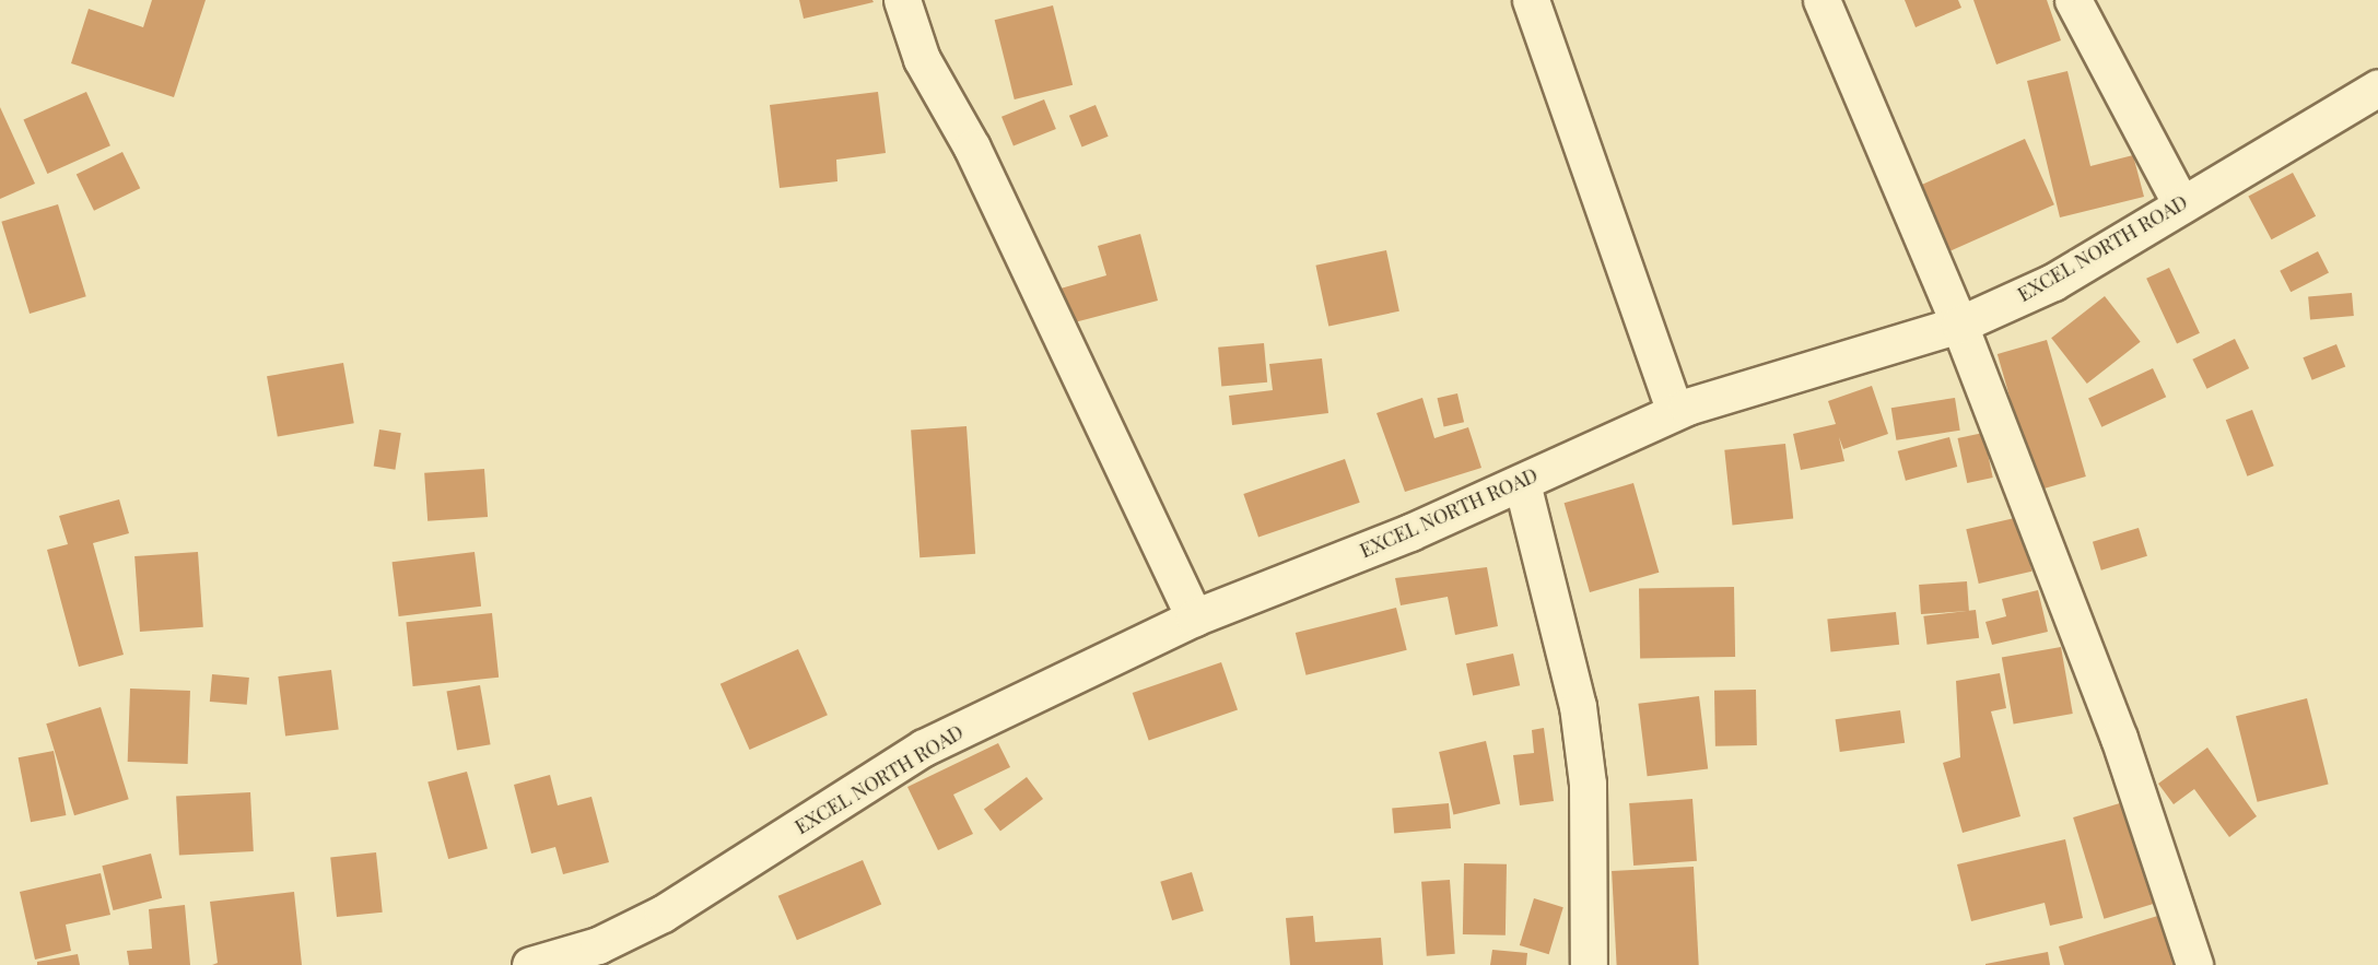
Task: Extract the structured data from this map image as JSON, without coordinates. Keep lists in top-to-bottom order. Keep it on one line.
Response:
{"streets":{"street":["EXCEL NORTH ROAD"]}}
